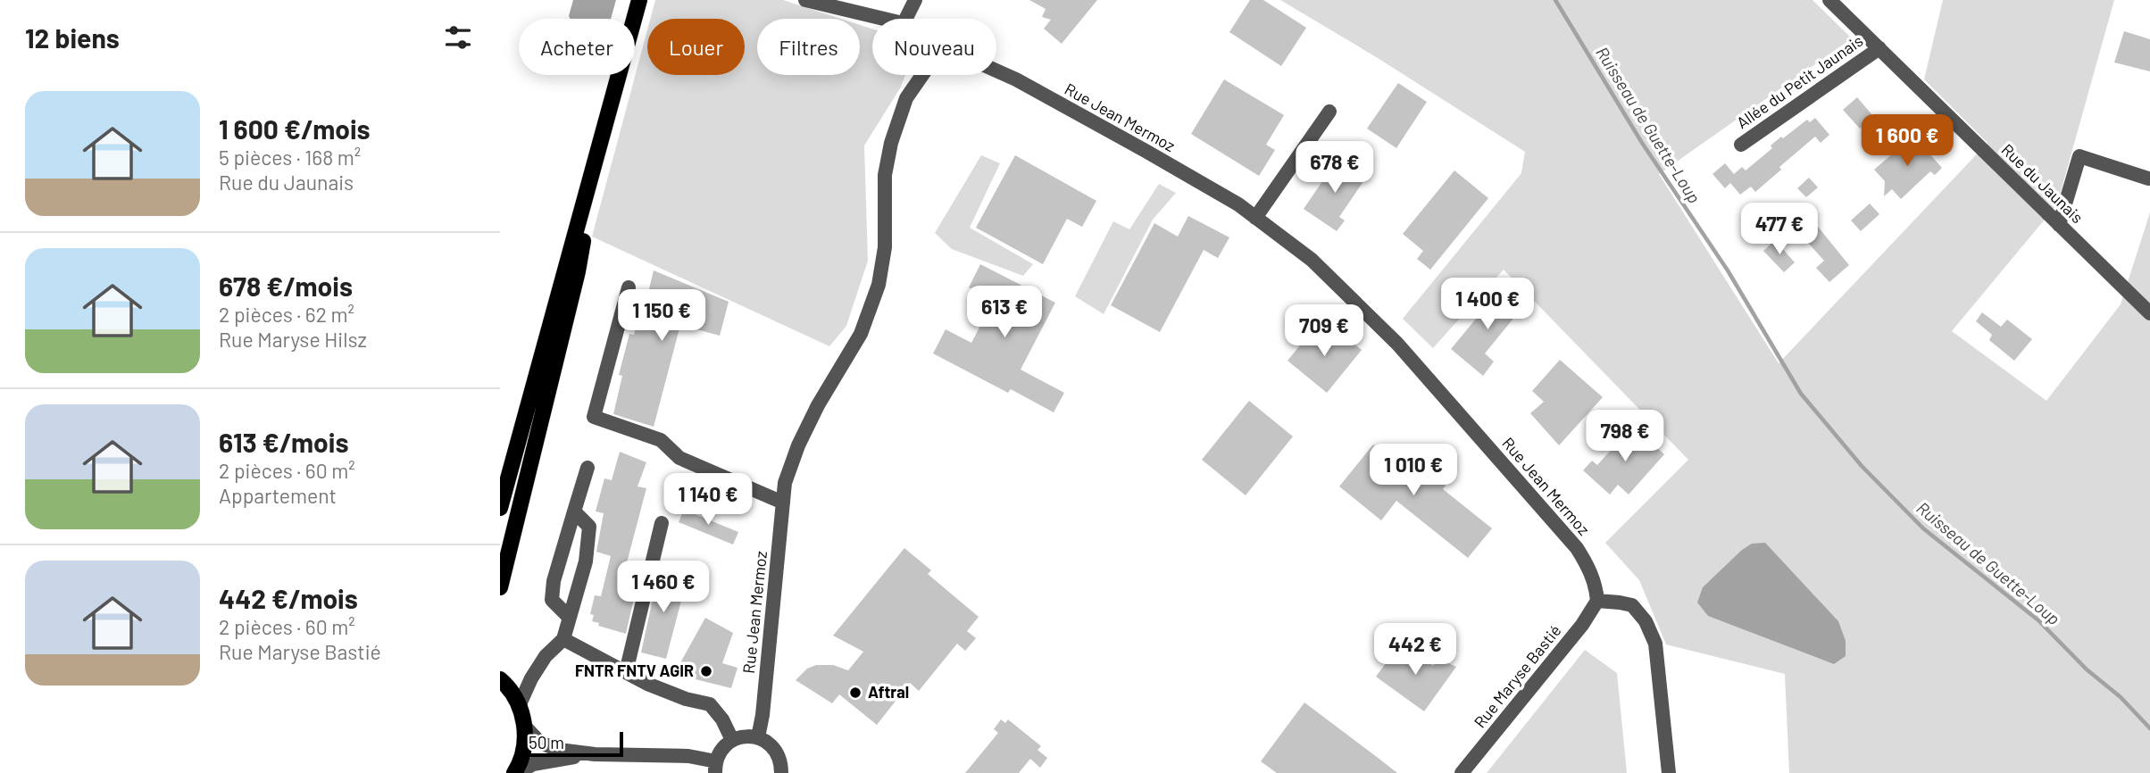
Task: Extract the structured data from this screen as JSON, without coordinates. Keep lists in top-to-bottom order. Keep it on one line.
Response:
{"streets":{"street":["Allée du Petit Jaunais","Rue Jean Mermoz","Rue du Jaunais","Rue Maryse Bastié"]},"crossings":[["Allée du Petit Jaunais","Rue du Jaunais"],["Rue Jean Mermoz","Rue Maryse Bastié"]],"water":["Ruisseau de Guette-Loup"],"places":["FNTR FNTV AGIR","Aftral"],"scale_bar":"50 m","page":{"heading":"12 biens","chip":["Acheter","Louer","Filtres","Nouveau"],"list":[{"name":"1 600 €/mois","note":"5 pièces · 168 m² · Rue du Jaunais"},{"name":"678 €/mois","note":"2 pièces · 62 m² · Rue Maryse Hilsz"},{"name":"613 €/mois","note":"2 pièces · 60 m² · Appartement"},{"name":"442 €/mois","note":"2 pièces · 60 m² · Rue Maryse Bastié"}],"price":["1 600 €","678 €","477 €","1 400 €","613 €","1 150 €","709 €","798 €","1 010 €","1 140 €","1 460 €","442 €"],"scale":"50 m"}}
